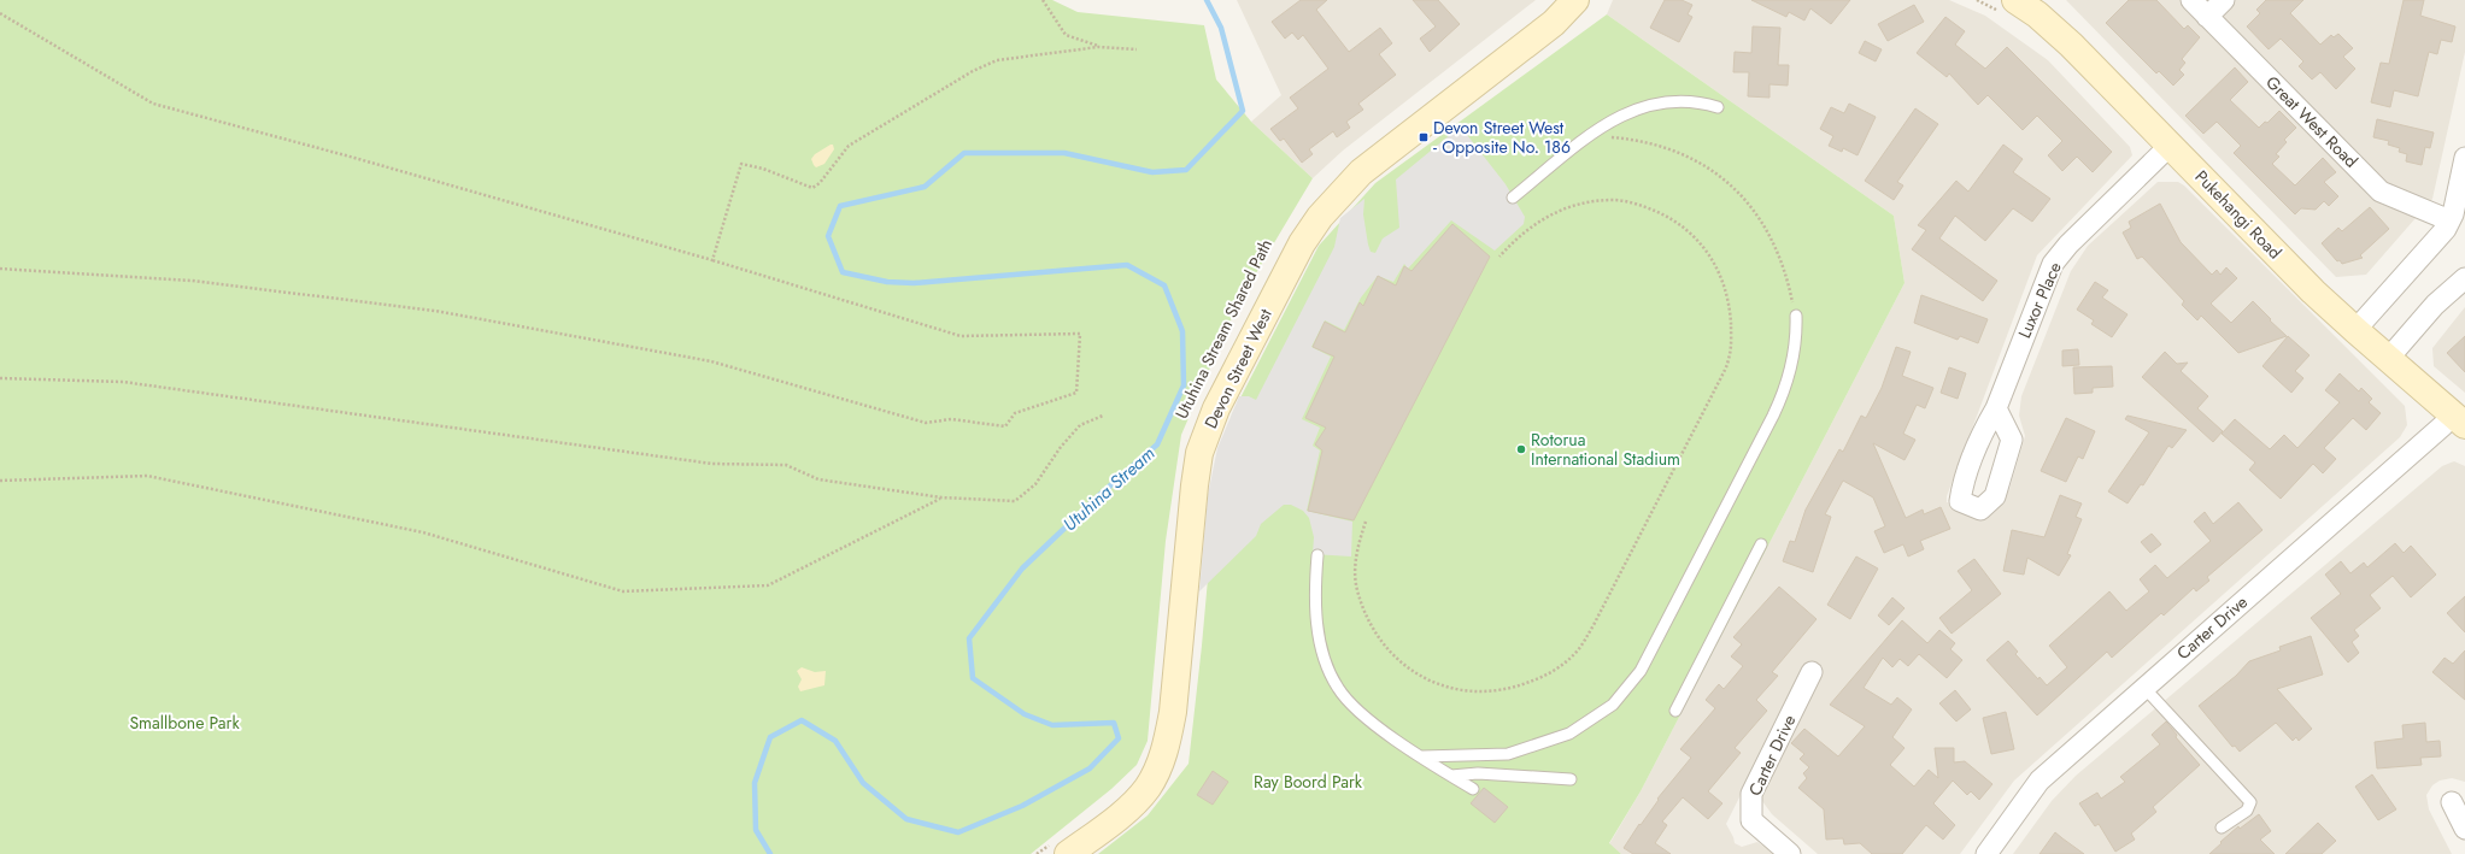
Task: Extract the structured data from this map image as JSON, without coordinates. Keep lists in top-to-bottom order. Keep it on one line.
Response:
{"streets":{"main road":["Pukehangi Road","Devon Street West"],"street":["Great West Road","Luxor Place","Carter Drive"]},"crossings":[["Pukehangi Road","Luxor Place"],["Pukehangi Road","Carter Drive"]],"water":["Utuhina Stream"],"parks":["Smallbone Park","Ray Boord Park"],"places":{"transit":["Devon Street West - Opposite No. 186"],"other":["Rotorua International Stadium"]}}
